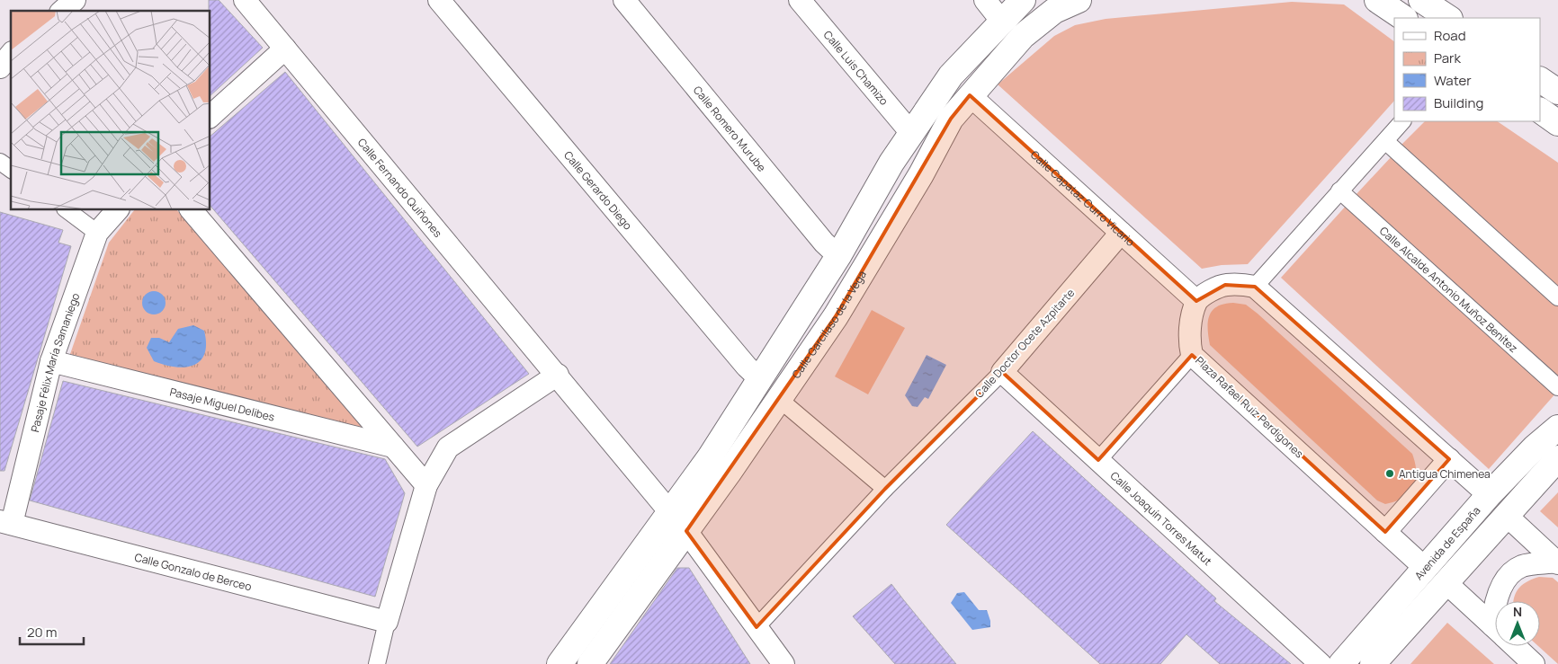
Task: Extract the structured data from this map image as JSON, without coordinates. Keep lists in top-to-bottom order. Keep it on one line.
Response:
{"streets":{"main road":["Calle Garcilaso de la Vega","Avenida de España"],"street":["Calle Luis Chamizo","Calle Romero Murube","Calle Fernando Quiñones","Calle Gerardo Diego","Calle Capataz Curro Vicario","Calle Alcalde Antonio Muñoz Benítez","Calle Doctor Ocete Azpitarte","Pasaje Félix María Samaniego","Pasaje Miguel Delibes","Plaza Rafael Ruiz Perdigones","Calle Joaquín Torres Matut","Calle Gonzalo de Berceo"]},"crossings":[["Calle Capataz Curro Vicario","Calle Garcilaso de la Vega"],["Calle Capataz Curro Vicario","Calle Doctor Ocete Azpitarte"],["Calle Capataz Curro Vicario","Plaza Rafael Ruiz Perdigones"],["Calle Doctor Ocete Azpitarte","Calle Joaquín Torres Matut"],["Pasaje Félix María Samaniego","Pasaje Miguel Delibes"],["Pasaje Félix María Samaniego","Calle Gonzalo de Berceo"],["Plaza Rafael Ruiz Perdigones","Avenida de España"]],"places":["Antigua Chimenea"],"legend":["Road","Park","Water","Building"],"scale_bar":"20 m","north":"top"}
